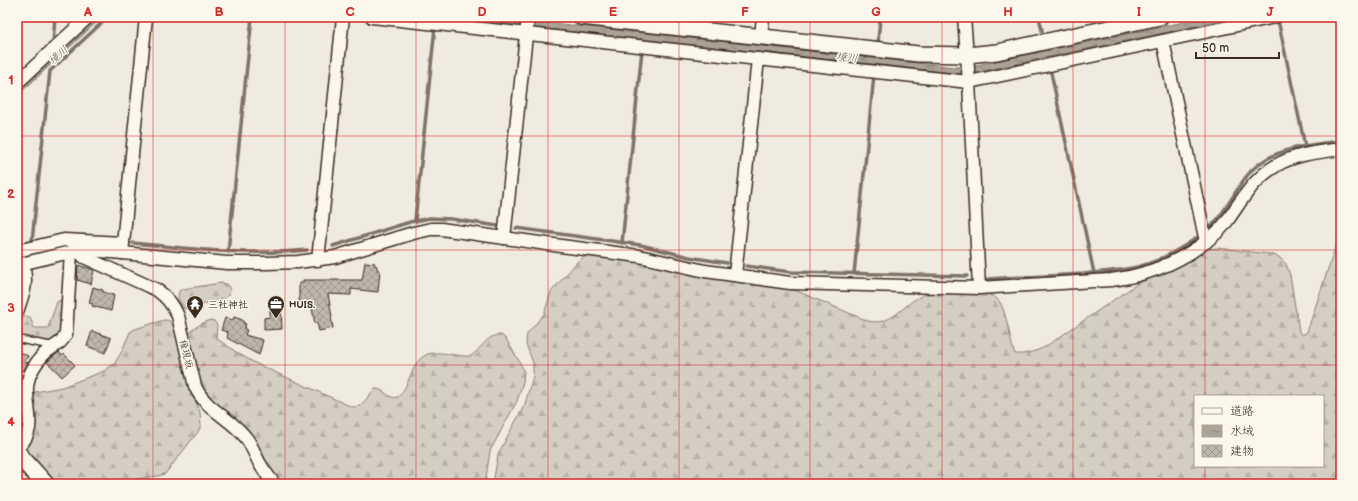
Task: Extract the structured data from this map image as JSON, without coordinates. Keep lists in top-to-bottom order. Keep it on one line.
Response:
{"streets":{"street":["権現坂"]},"water":["境川"],"places":{"temple":["三社神社"],"office":["HUIS."]},"legend":["道路","水域","建物"],"scale_bar":"50 m","grid":{"columns":["A","B","C","D","E","F","G","H","I","J"],"rows":["1","2","3","4"]}}
